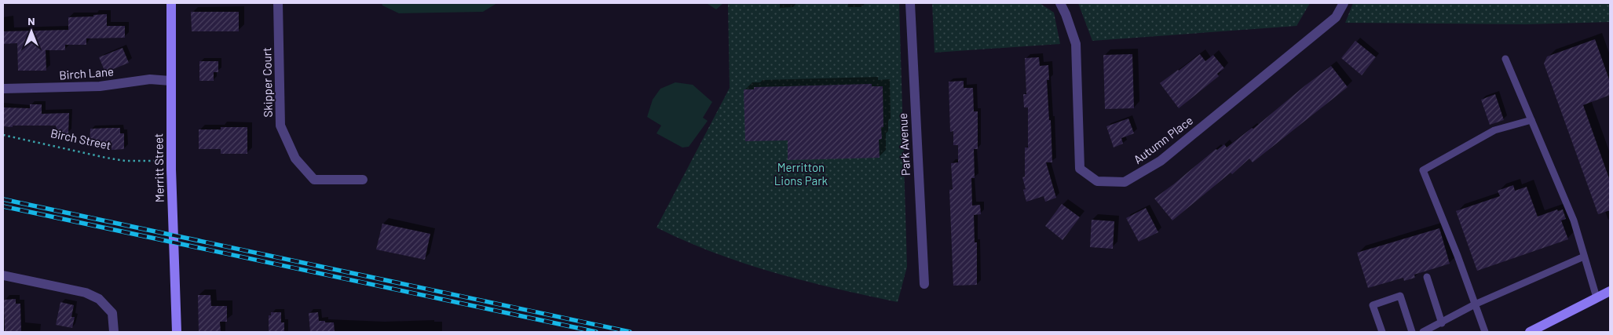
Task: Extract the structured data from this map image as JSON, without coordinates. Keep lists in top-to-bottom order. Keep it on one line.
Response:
{"streets":{"street":["Birch Lane","Skipper Court","Autumn Place","Park Avenue","Merritt Street"],"path":["Birch Street"]},"crossings":[["Birch Lane","Merritt Street"]],"parks":["Merritton Lions Park"],"north":"top"}
